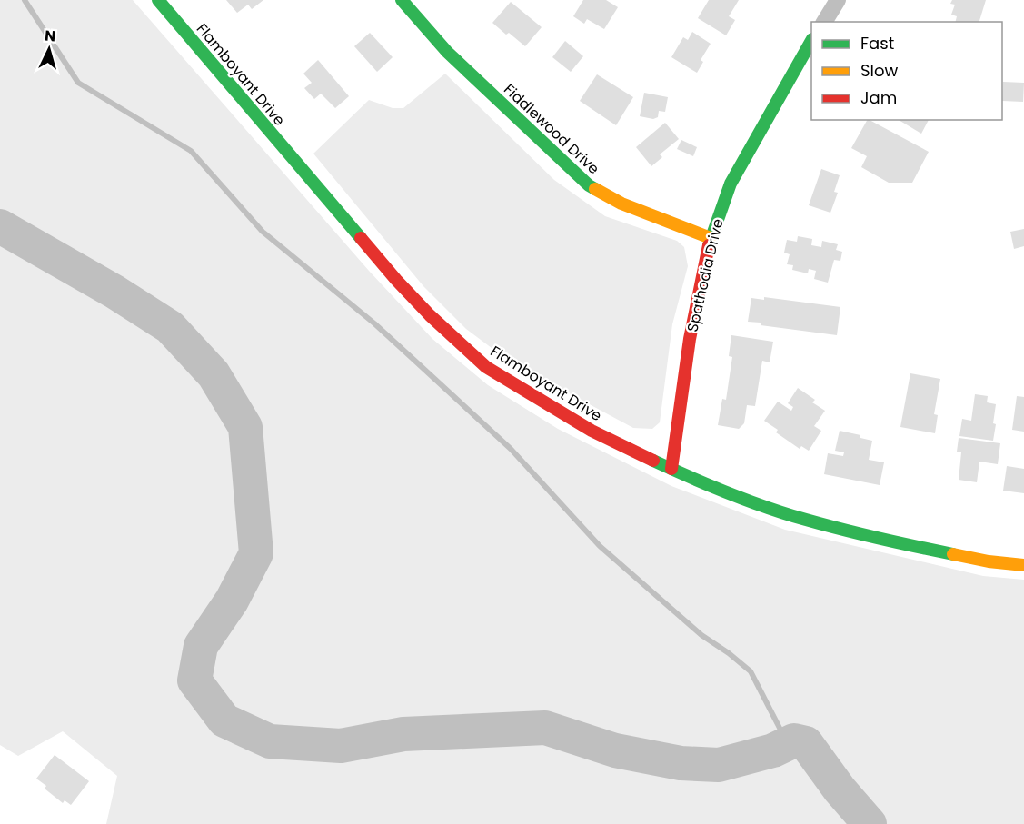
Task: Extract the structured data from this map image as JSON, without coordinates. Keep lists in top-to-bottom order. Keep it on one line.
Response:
{"streets":{"street":["Flamboyant Drive","Fiddlewood Drive","Spathodia Drive"]},"crossings":[["Flamboyant Drive","Spathodia Drive"],["Fiddlewood Drive","Spathodia Drive"]],"legend":["Fast","Slow","Jam"],"north":"top"}
